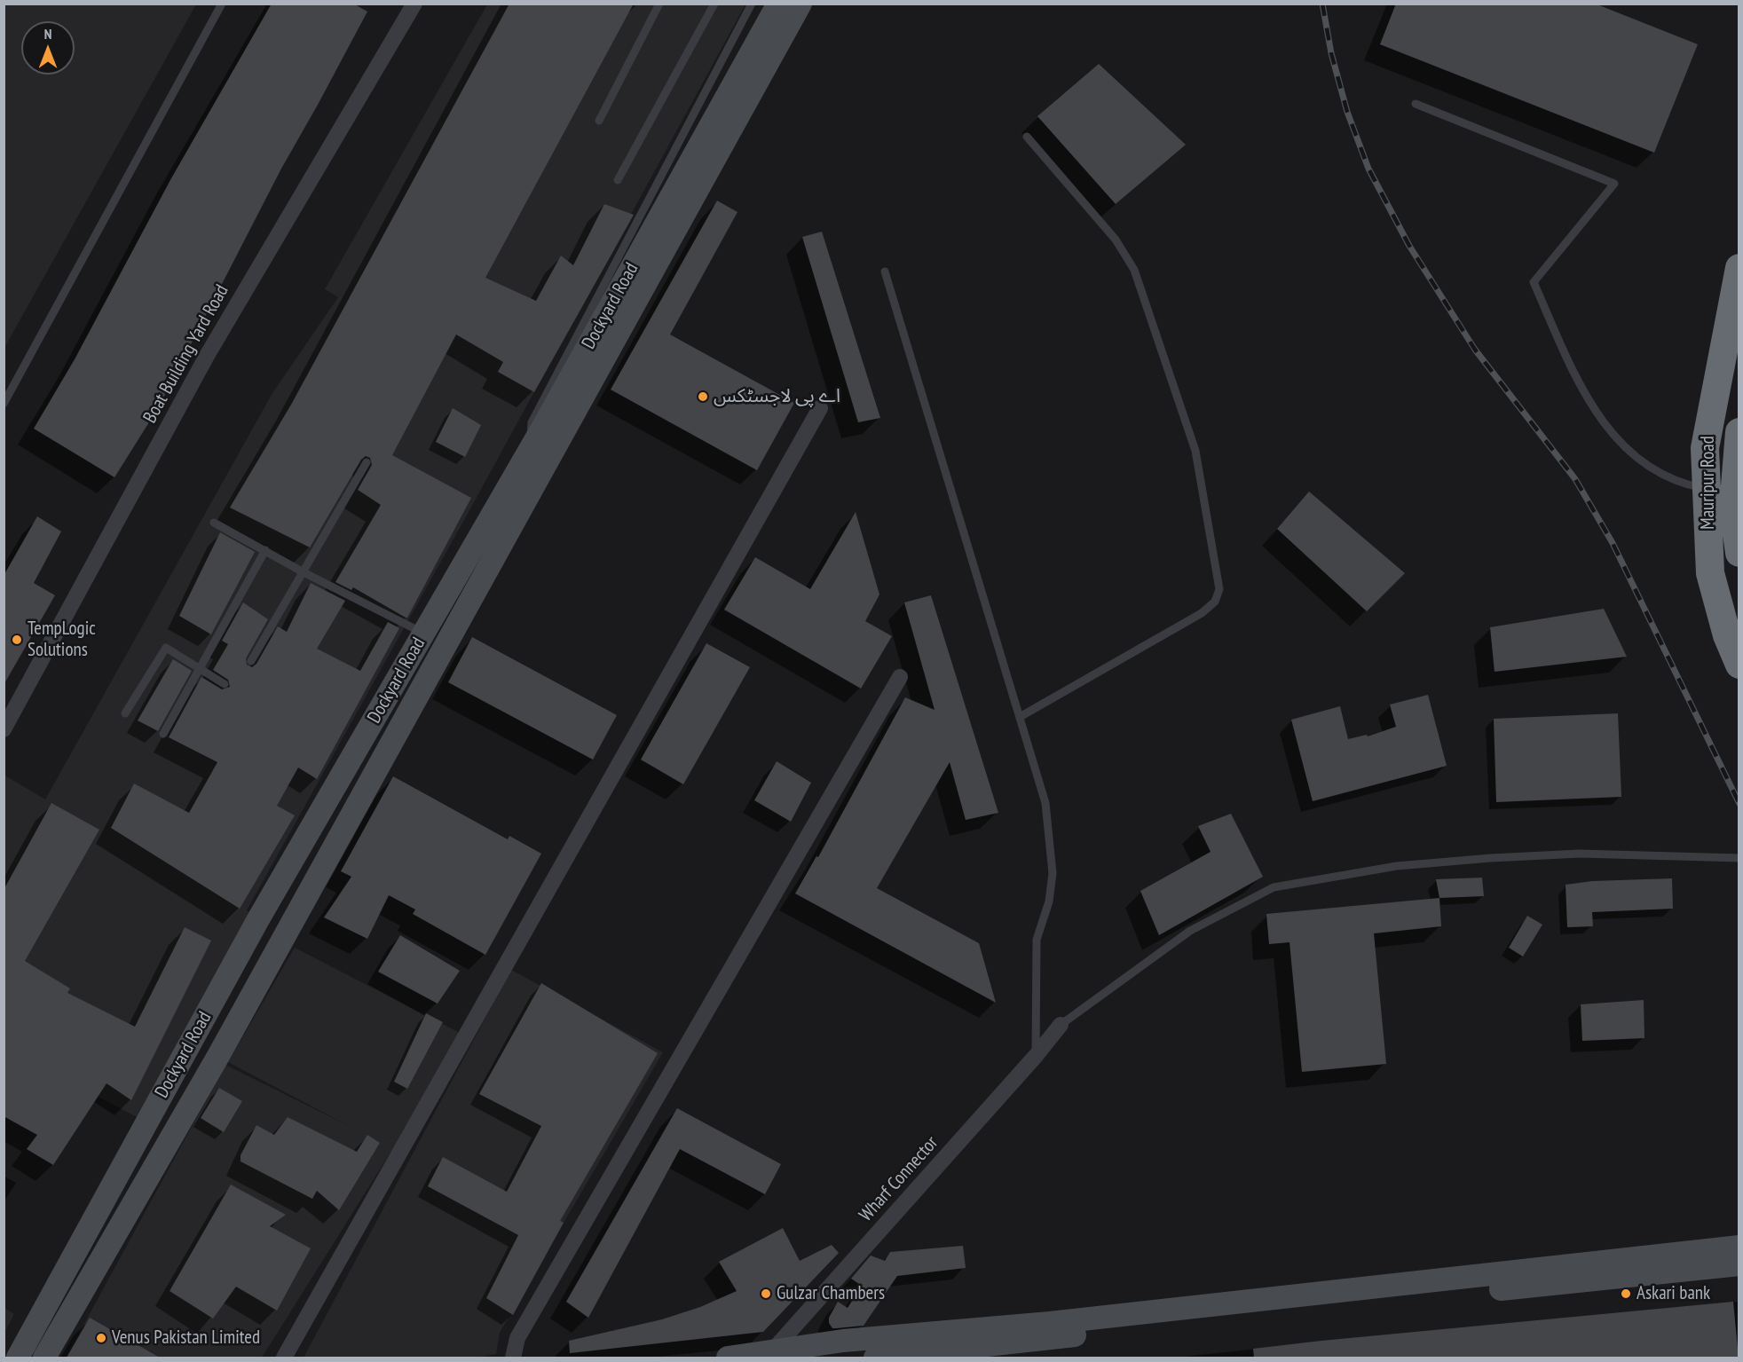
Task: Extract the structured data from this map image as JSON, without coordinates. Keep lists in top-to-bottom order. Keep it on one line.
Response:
{"streets":{"highway":["Mauripur Road"],"street":["Dockyard Road","Boat Building Yard Road","Wharf Connector"]},"places":["اے پی لاجسٹکس","TempLogic Solutions","Gulzar Chambers","Askari bank","Venus Pakistan Limited"],"north":"top"}
